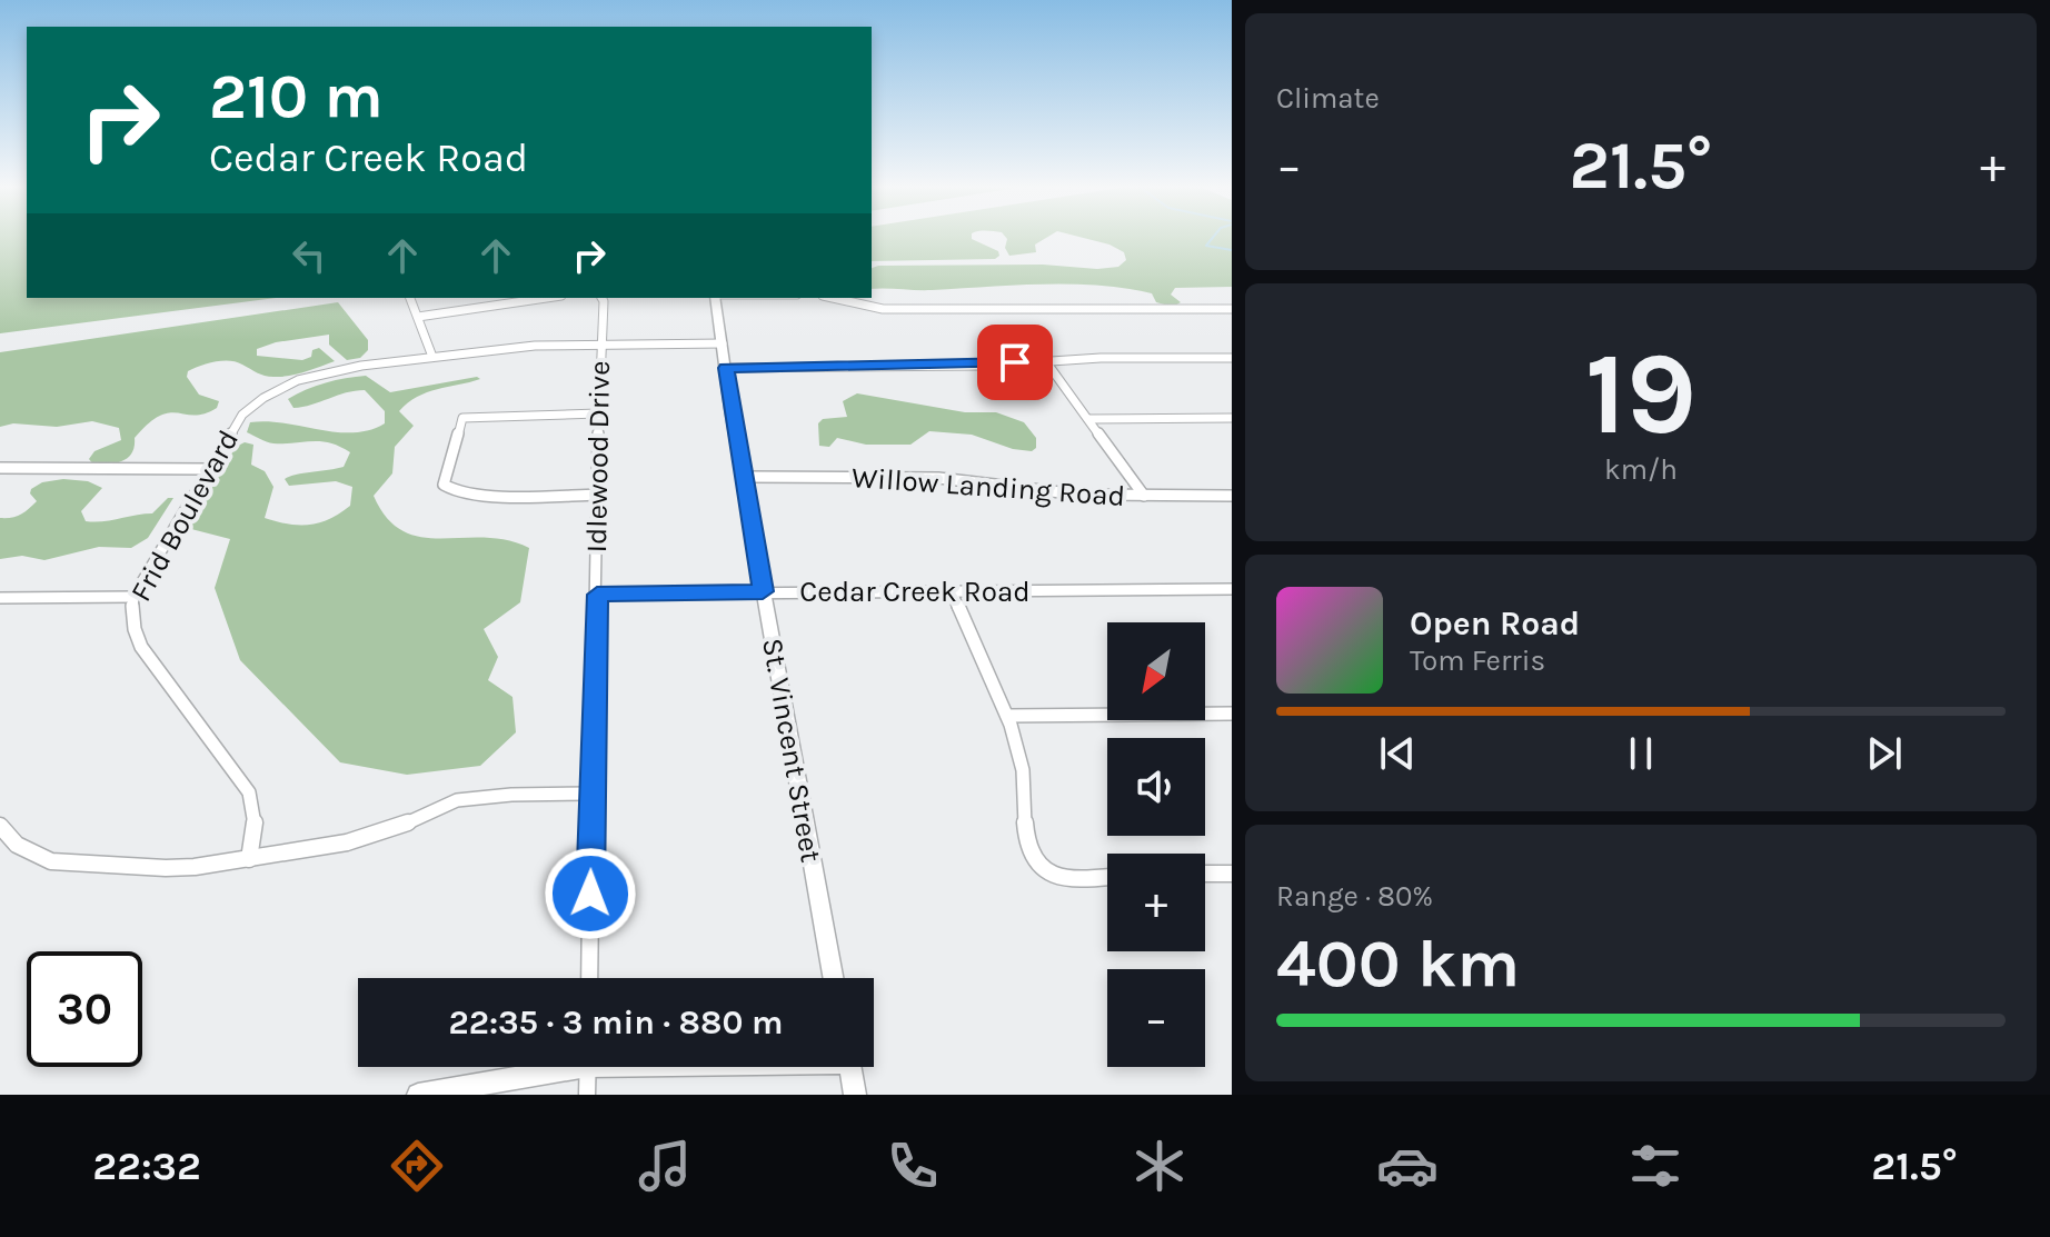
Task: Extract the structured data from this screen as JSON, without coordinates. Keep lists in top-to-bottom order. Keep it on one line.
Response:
{"streets":{"street":["Idlewood Drive","Willow Landing Road","Frid Boulevard","Cedar Creek Road","St. Vincent Street"]},"crossings":[["Idlewood Drive","Frid Boulevard"],["Idlewood Drive","Cedar Creek Road"],["Willow Landing Road","St. Vincent Street"],["Frid Boulevard","St. Vincent Street"],["Cedar Creek Road","St. Vincent Street"]],"north":"bottom left","page":{"tile":["Climate",["19","km/h"],["Range · 80%","400 km"]],"turn":["210 m","Cedar Creek Road"],"heat":["−","21.5°","+"],"song":["Open Road","Tom Ferris"],"map_buttons":["+","−"],"limit":"30","trip":"22:35 · 3 min · 880 m","tabs":["22:32","21.5°"]}}
